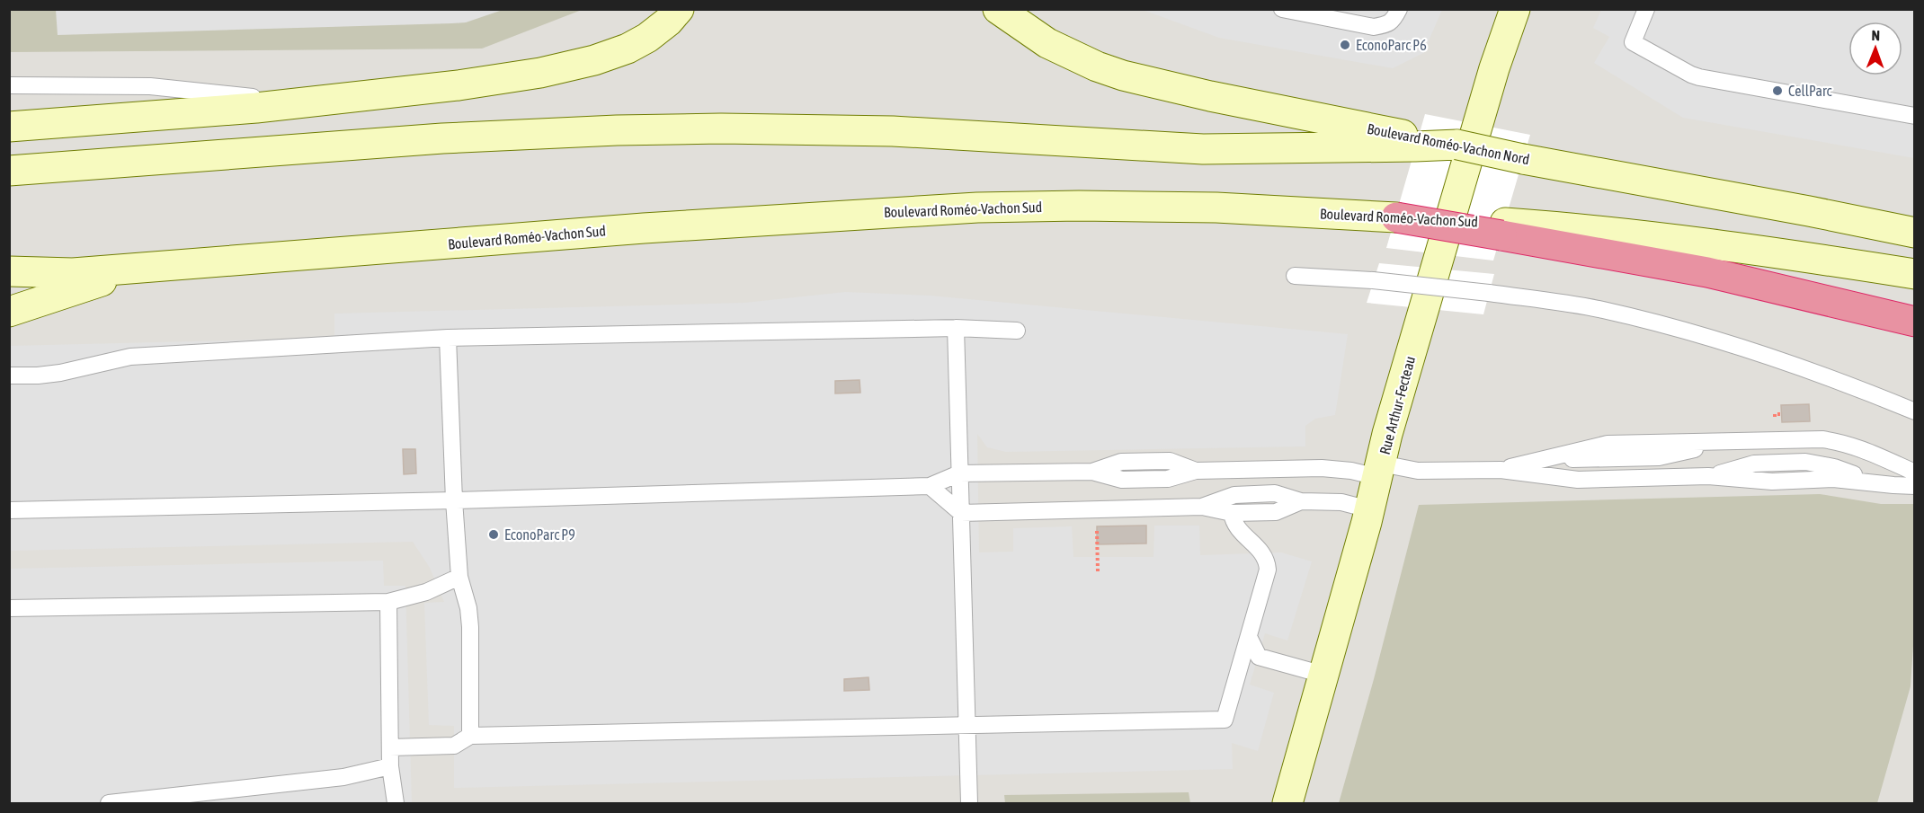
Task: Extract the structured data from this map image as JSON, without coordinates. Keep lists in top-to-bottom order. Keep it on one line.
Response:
{"streets":{"street":["Boulevard Roméo-Vachon Nord","Boulevard Roméo-Vachon Sud","Rue Arthur-Fecteau"]},"places":["EconoParc P6","CellParc","EconoParc P9"],"north":"top"}
